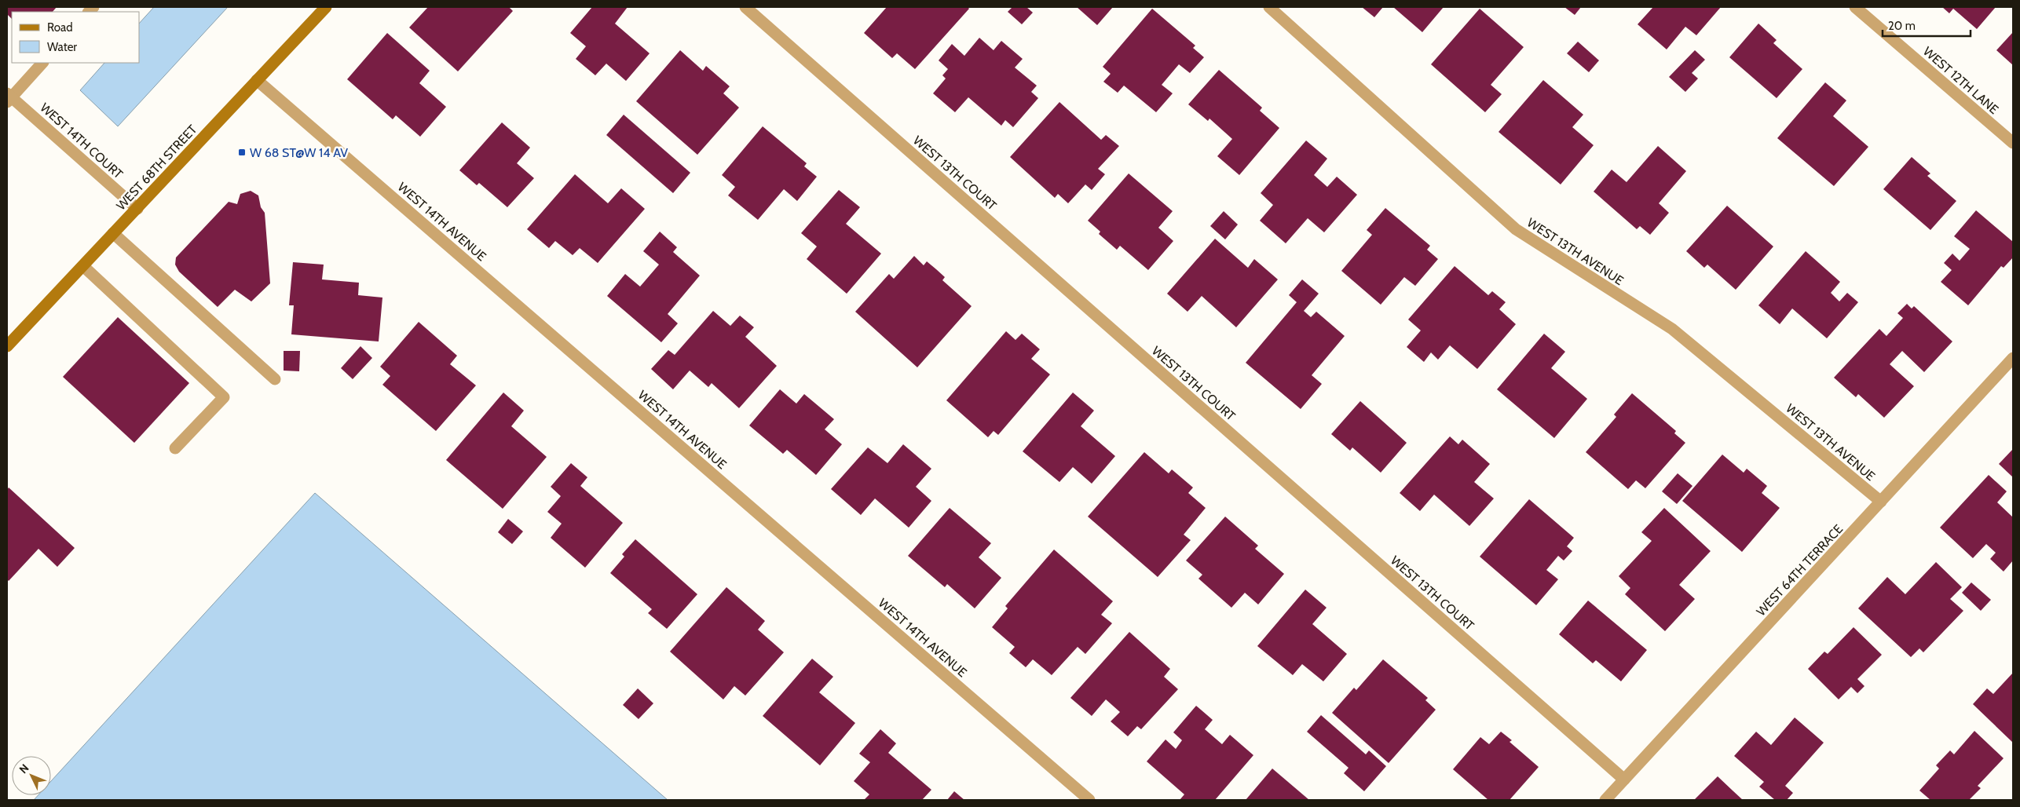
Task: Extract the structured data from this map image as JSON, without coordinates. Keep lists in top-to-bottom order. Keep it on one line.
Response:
{"streets":{"main road":["WEST 68TH STREET"],"street":["WEST 12TH LANE","WEST 14TH COURT","WEST 13TH COURT","WEST 14TH AVENUE","WEST 13TH AVENUE","WEST 64TH TERRACE"]},"crossings":[["WEST 14TH COURT","WEST 68TH STREET"],["WEST 68TH STREET","WEST 14TH AVENUE"],["WEST 13TH COURT","WEST 64TH TERRACE"],["WEST 13TH AVENUE","WEST 64TH TERRACE"]],"places":{"transit":["W 68 ST@W 14 AV"]},"legend":["Road","Water"],"scale_bar":"20 m","north":"top left"}
